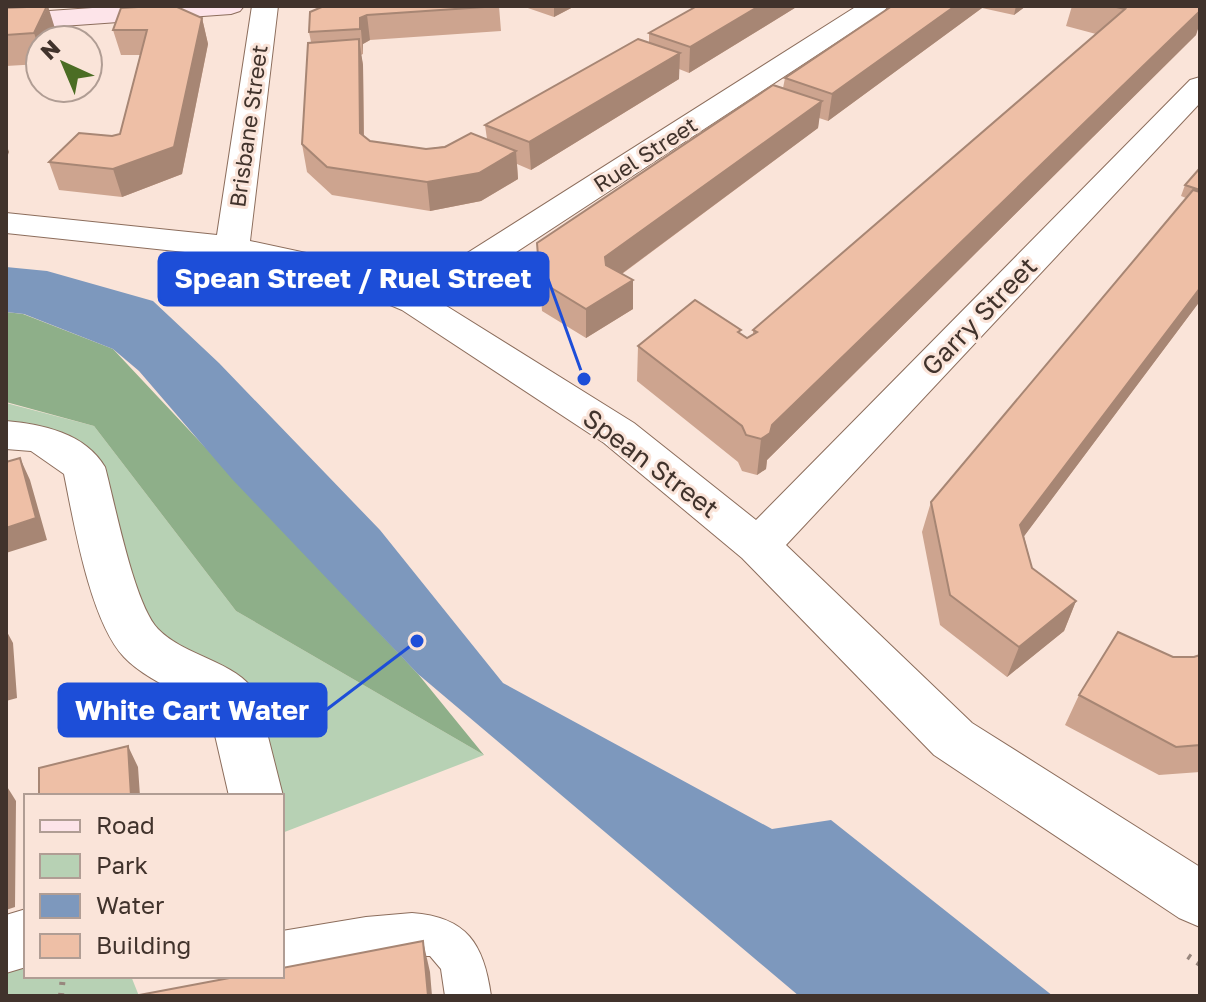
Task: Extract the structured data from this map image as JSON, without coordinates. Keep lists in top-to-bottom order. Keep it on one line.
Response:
{"streets":{"street":["Brisbane Street","Ruel Street","Garry Street","Spean Street"]},"crossings":[["Brisbane Street","Spean Street"],["Ruel Street","Spean Street"],["Garry Street","Spean Street"]],"places":["Spean Street / Ruel Street","White Cart Water"],"legend":["Road","Park","Water","Building"],"north":"top left"}
